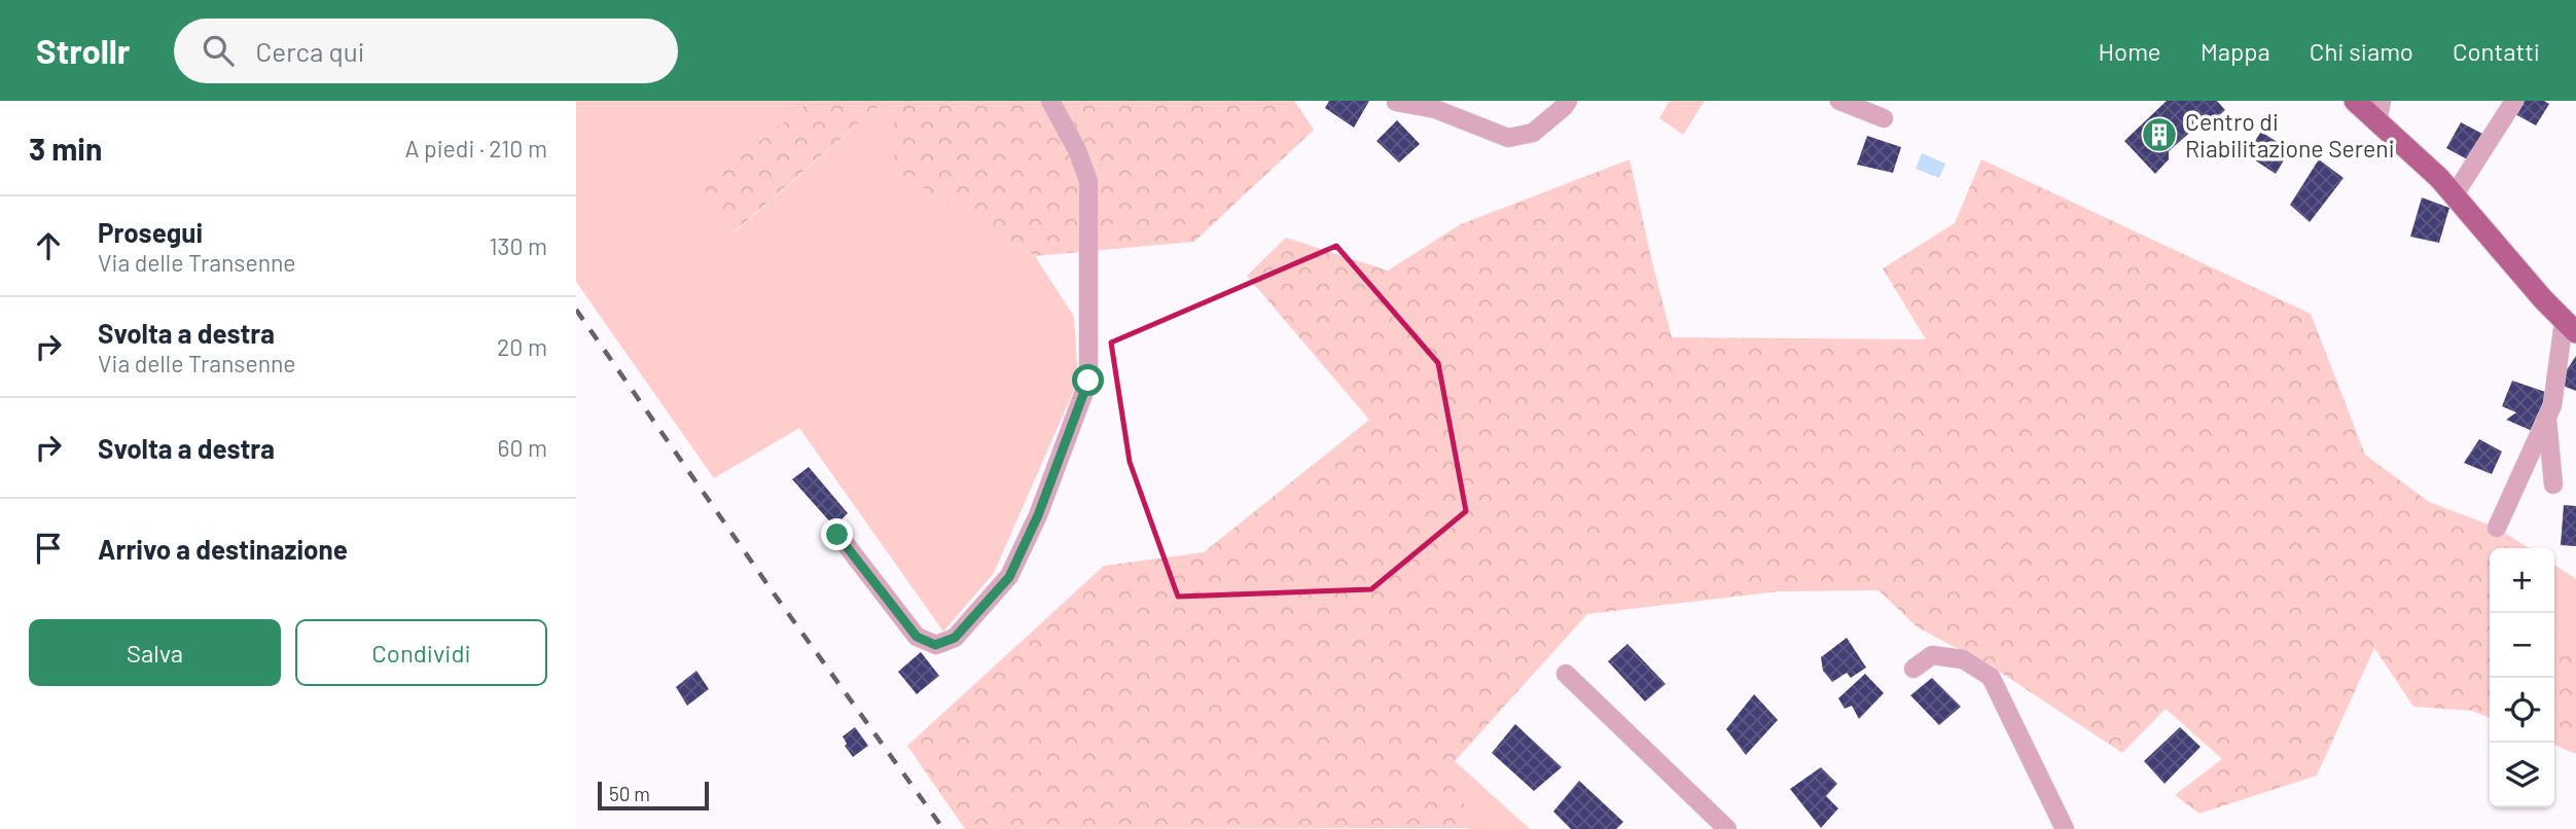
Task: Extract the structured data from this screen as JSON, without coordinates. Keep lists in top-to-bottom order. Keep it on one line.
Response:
{"places":{"building":["Centro di Riabilitazione Sereni"]},"scale_bar":"50 m","page":{"header":"Strollr","search":"Cerca qui","nav":["Home","Mappa","Chi siamo","Contatti"],"heading":["3 min","A piedi · 210 m"],"list":[["Prosegui","Via delle Transenne","130 m"],["Svolta a destra","Via delle Transenne","20 m"],["Svolta a destra","60 m"],"Arrivo a destinazione"],"map_buttons":["+","−"],"buttons":["Salva","Condividi"],"scale":"50 m"}}
